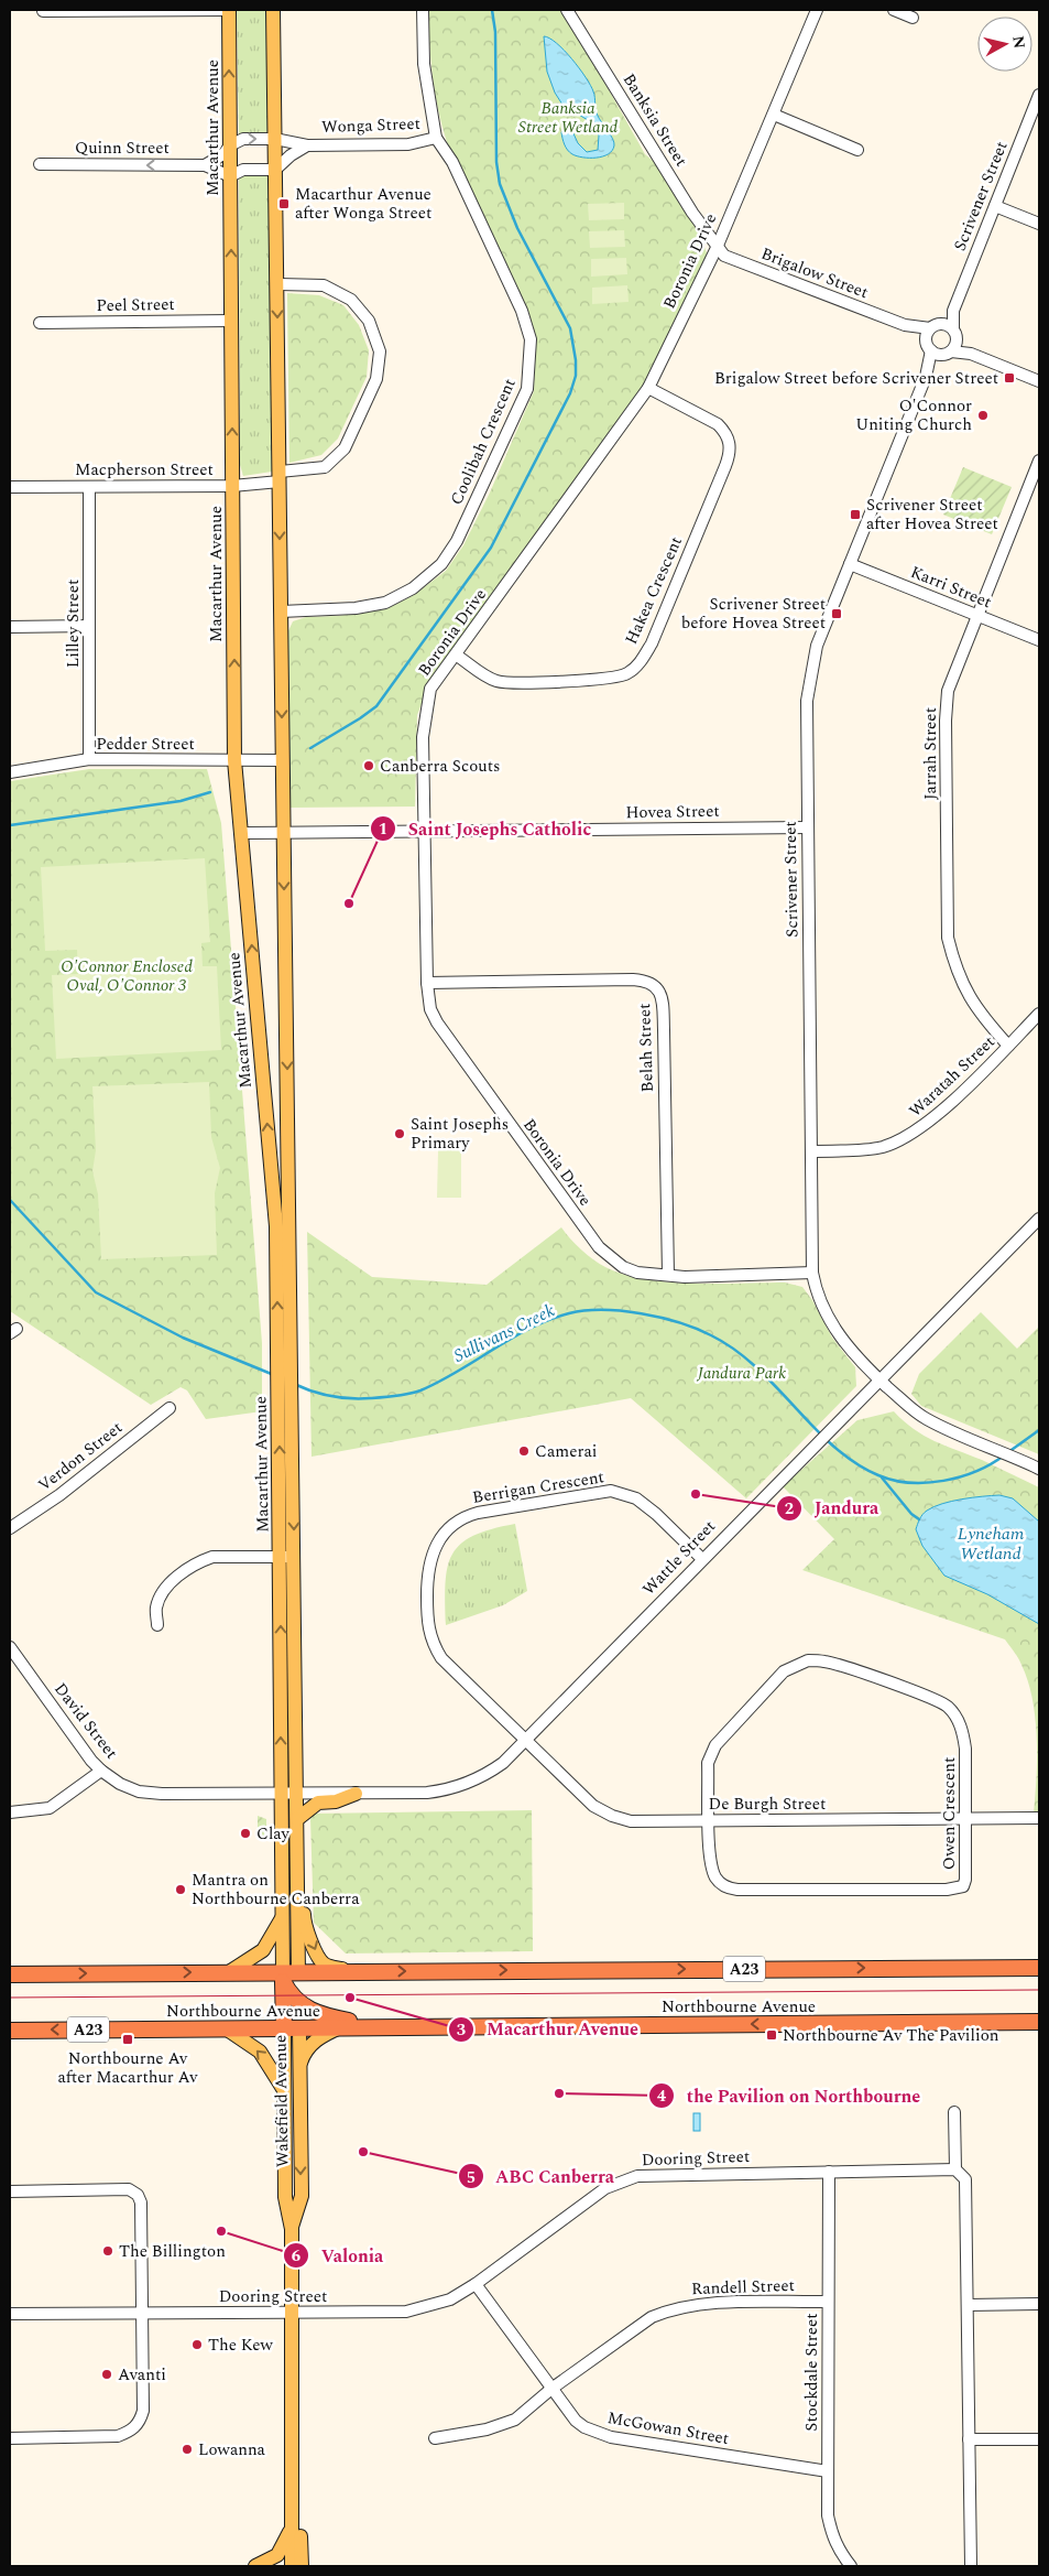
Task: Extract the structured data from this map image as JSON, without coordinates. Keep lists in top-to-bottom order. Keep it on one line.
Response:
{"streets":{"highway":["Macarthur Avenue","A23","Northbourne Avenue","Wakefield Avenue"],"street":["Banksia Street","Wonga Street","Quinn Street","Scrivener Street","Boronia Drive","Brigalow Street","Peel Street","Coolibah Crescent","Macpherson Street","Karri Street","Hakea Crescent","Lilley Street","Pedder Street","Jarrah Street","Hovea Street","Belah Street","Waratah Street","Verdon Street","Berrigan Crescent","Wattle Street","David Street","De Burgh Street","Owen Crescent","Dooring Street","Randell Street","Stockdale Street","McGowan Street"]},"crossings":[["Banksia Street","Boronia Drive"],["Banksia Street","Brigalow Street"],["Wonga Street","Macarthur Avenue"],["Wonga Street","Coolibah Crescent"],["Macarthur Avenue","Quinn Street"],["Macarthur Avenue","Peel Street"],["Macarthur Avenue","Coolibah Crescent"],["Macarthur Avenue","Macpherson Street"],["Macarthur Avenue","Pedder Street"],["Macarthur Avenue","Hovea Street"],["Macarthur Avenue","Wattle Street"],["Macarthur Avenue","David Street"],["Macarthur Avenue","A23"],["Macarthur Avenue","Northbourne Avenue"],["Macarthur Avenue","Wakefield Avenue"],["Scrivener Street","Boronia Drive"],["Scrivener Street","Brigalow Street"],["Scrivener Street","Karri Street"],["Scrivener Street","Hovea Street"],["Scrivener Street","Waratah Street"],["Scrivener Street","Wattle Street"],["Boronia Drive","Brigalow Street"],["Boronia Drive","Hakea Crescent"],["Boronia Drive","Hovea Street"],["Boronia Drive","Belah Street"],["Macpherson Street","Lilley Street"],["Karri Street","Jarrah Street"],["Lilley Street","Pedder Street"],["Jarrah Street","Waratah Street"],["Berrigan Crescent","Wattle Street"],["Berrigan Crescent","De Burgh Street"],["Wattle Street","David Street"],["Wattle Street","De Burgh Street"],["De Burgh Street","Owen Crescent"],["Northbourne Avenue","Wakefield Avenue"],["Wakefield Avenue","Dooring Street"],["Dooring Street","Stockdale Street"],["Dooring Street","McGowan Street"],["Randell Street","Stockdale Street"],["Randell Street","McGowan Street"],["Stockdale Street","McGowan Street"]],"one_way":["Quinn Street"],"water":["Sullivans Creek","Lyneham Wetland"],"parks":["Banksia Street Wetland","O'Connor Enclosed Oval, O'Connor 3","Jandura Park"],"places":{"transit":["Macarthur Avenue after Wonga Street","Brigalow Street before Scrivener Street","Scrivener Street after Hovea Street","Scrivener Street before Hovea Street","Northbourne Av The Pavilion","Northbourne Av after Macarthur Av"],"other":["O'Connor Uniting Church","Canberra Scouts","Saint Josephs Catholic","Saint Josephs Primary","Camerai","Jandura","Clay","Mantra on Northbourne Canberra","Macarthur Avenue","the Pavilion on Northbourne","ABC Canberra","Valonia","The Billington","The Kew","Avanti","Lowanna"]},"north":"right"}
